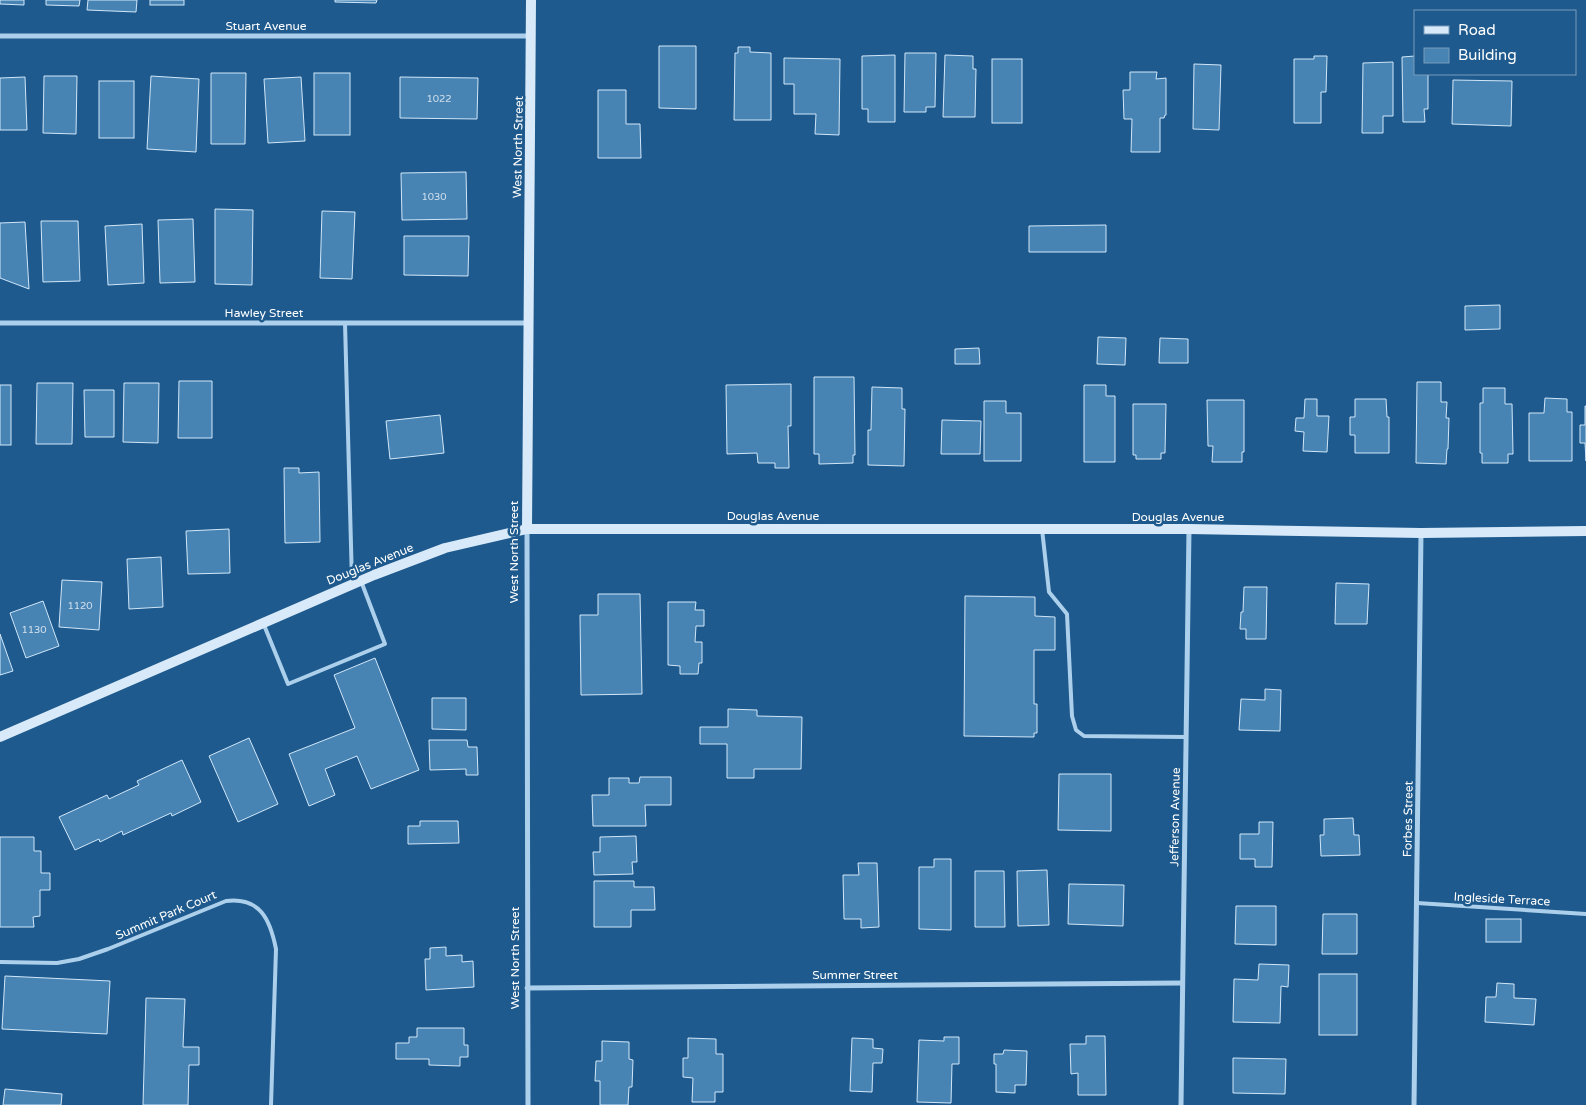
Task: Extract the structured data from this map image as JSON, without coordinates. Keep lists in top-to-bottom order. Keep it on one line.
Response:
{"streets":{"main road":["West North Street","Douglas Avenue"],"street":["Stuart Avenue","Hawley Street","Jefferson Avenue","Forbes Street","Summer Street"],"lane":["Ingleside Terrace","Summit Park Court"]},"crossings":[["Stuart Avenue","West North Street"],["West North Street","Hawley Street"],["West North Street","Douglas Avenue"],["West North Street","Summer Street"],["Douglas Avenue","Jefferson Avenue"],["Douglas Avenue","Forbes Street"],["Jefferson Avenue","Summer Street"],["Forbes Street","Ingleside Terrace"]],"house_numbers":["1022","1030","1120","1130"],"legend":["Road","Building"]}
